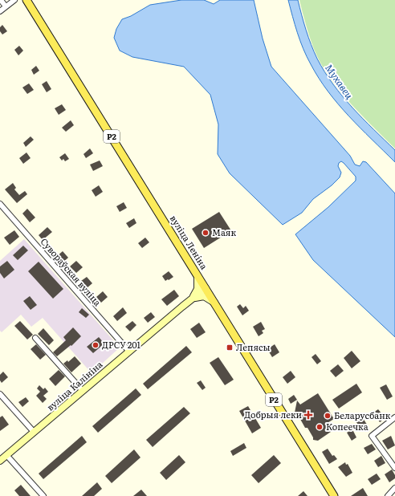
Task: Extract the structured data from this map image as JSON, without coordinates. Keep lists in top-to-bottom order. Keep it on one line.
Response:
{"streets":{"main road":["Р2","вуліца Леніна"],"street":["Сувораўская вуліца","вуліца Калініна"]},"crossings":[["вуліца Леніна","вуліца Калініна"],["Сувораўская вуліца","вуліца Калініна"]],"water":["Мухавец"],"places":{"other":["Маяк","ДРСУ 201","Беларусбанк","Копеечка"],"transit":["Лепясы"],"health":["Добрыя леки"]}}
